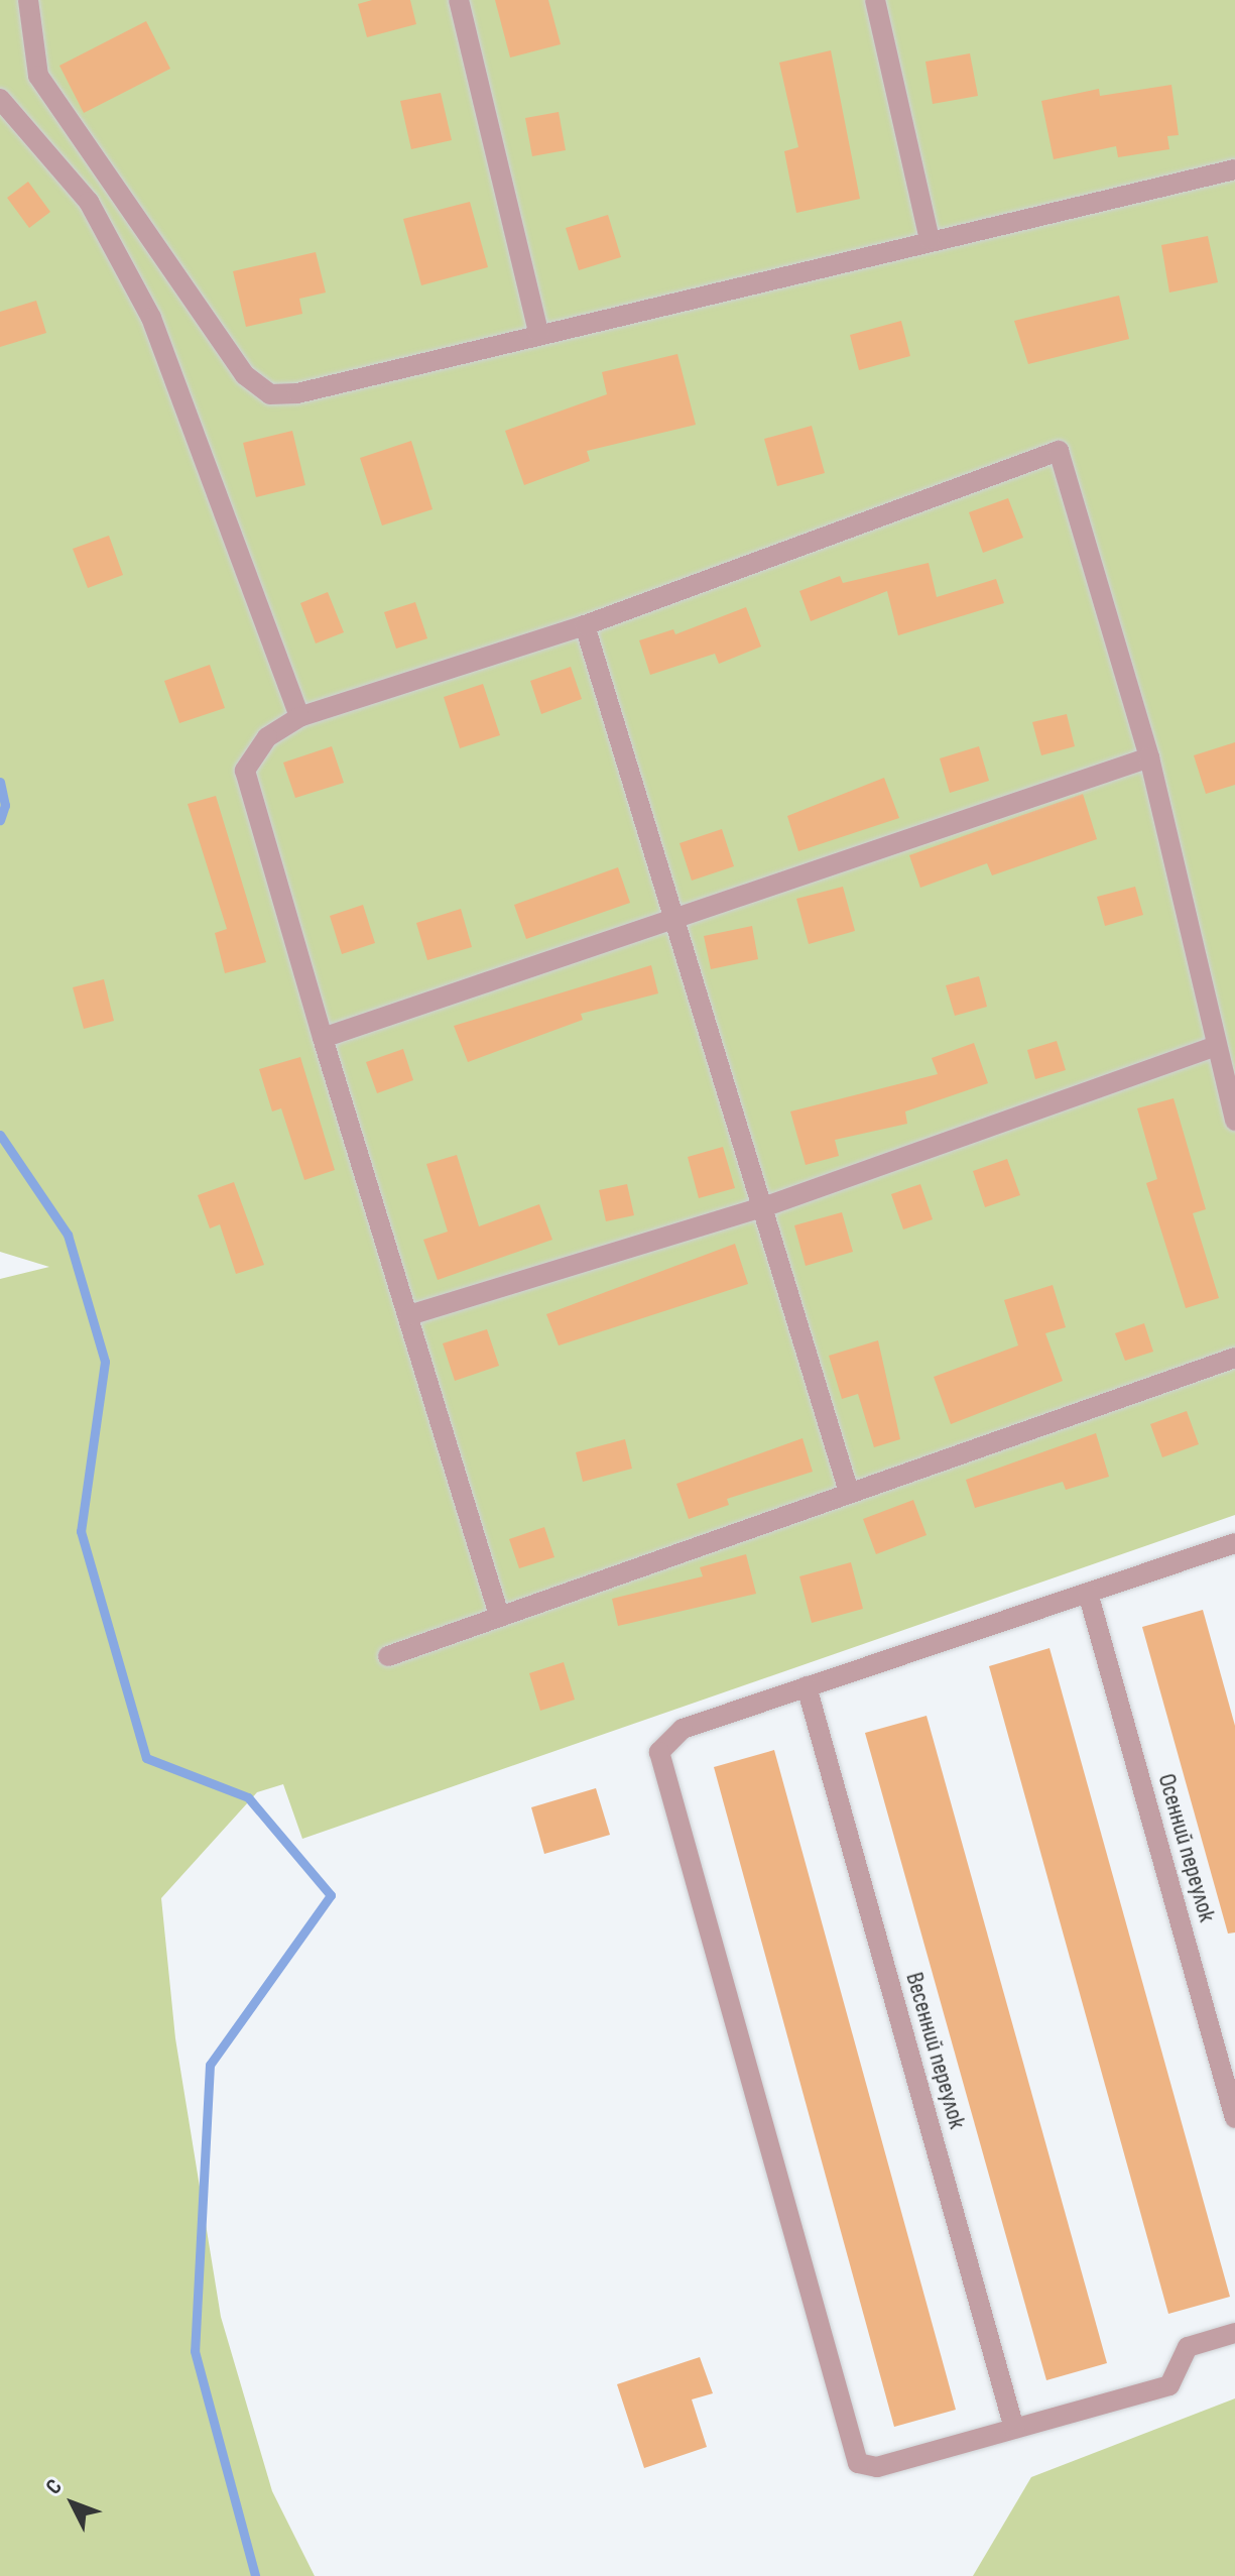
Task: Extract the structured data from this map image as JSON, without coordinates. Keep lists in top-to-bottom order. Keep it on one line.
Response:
{"streets":{"street":["Осенний переулок","Весенний переулок"]},"north":"top left"}
